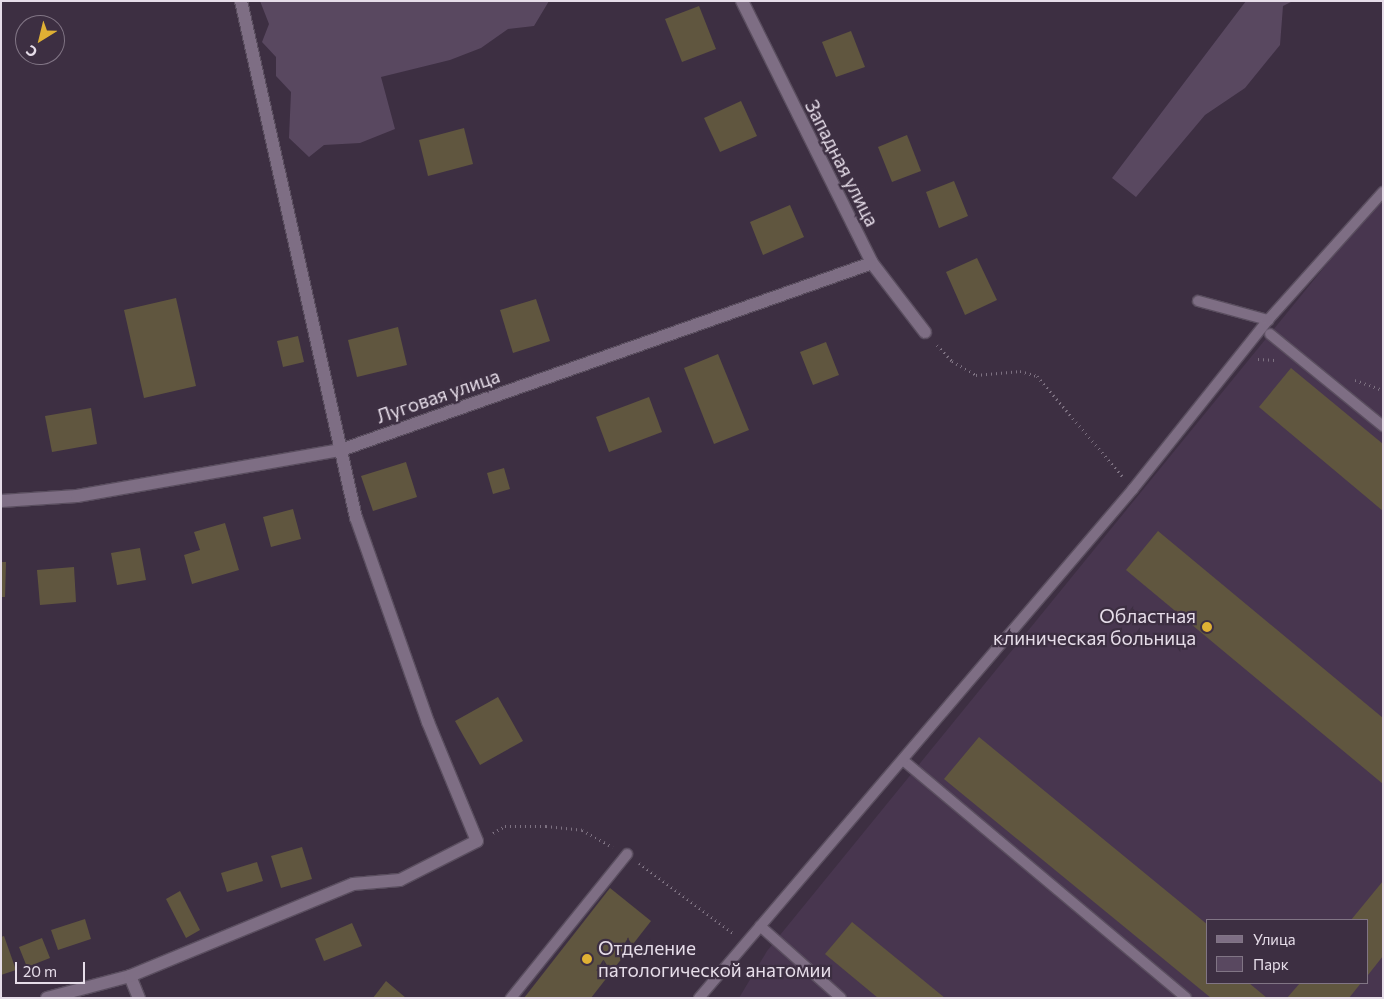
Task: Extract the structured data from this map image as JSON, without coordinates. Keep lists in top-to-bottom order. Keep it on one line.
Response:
{"streets":{"street":["Западная улица","Луговая улица"]},"crossings":[["Западная улица","Луговая улица"]],"places":["Областная клиническая больница","Отделение патологической анатомии"],"legend":["Улица","Парк"],"scale_bar":"20 m","north":"bottom left"}
